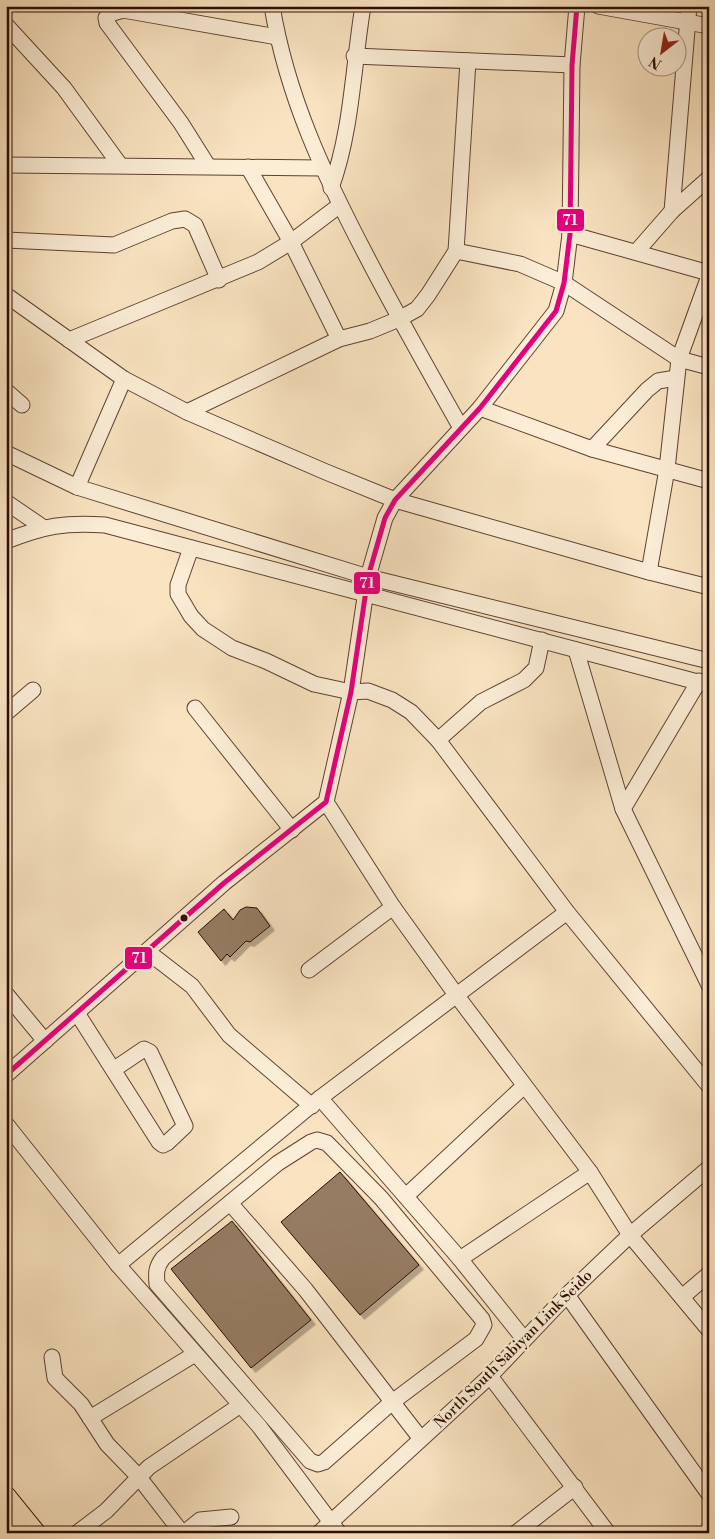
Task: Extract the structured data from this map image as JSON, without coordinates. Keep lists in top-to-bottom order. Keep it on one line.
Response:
{"streets":{"street":["North South Sabiyan Link Seido"]},"lines":["transit line 71"],"north":"bottom left"}
